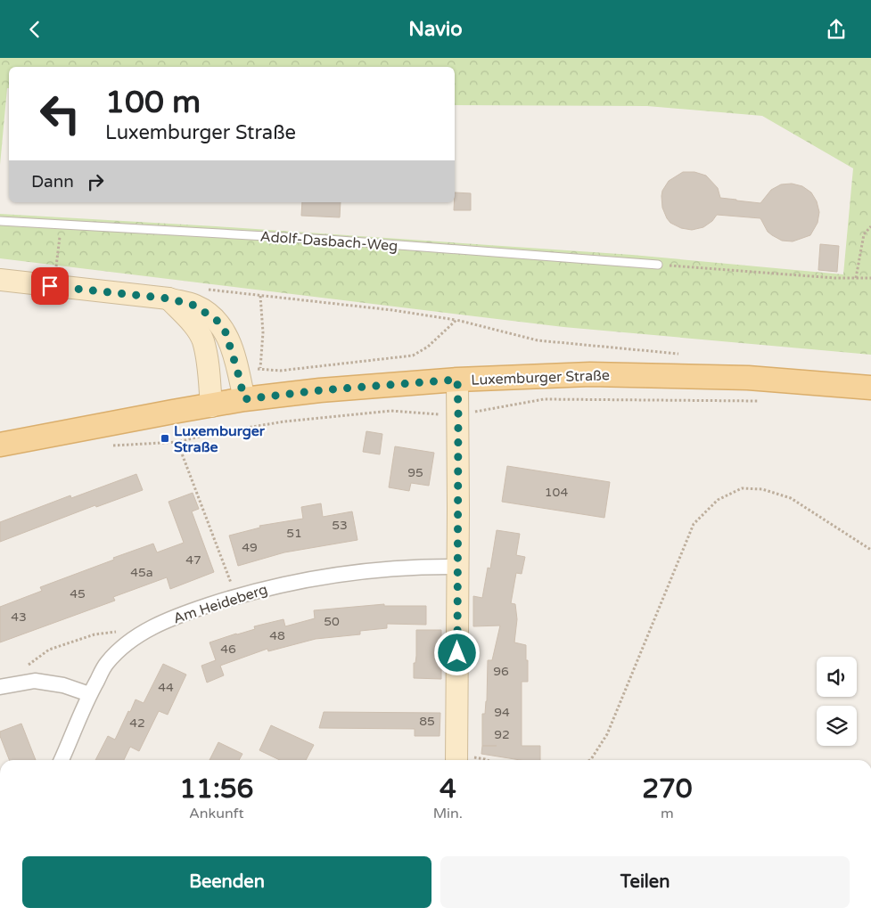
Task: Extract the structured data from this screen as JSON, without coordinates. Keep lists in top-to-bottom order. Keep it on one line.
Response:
{"streets":{"main road":["Luxemburger Straße"],"street":["Am Heideberg"],"lane":["Adolf-Dasbach-Weg"]},"places":{"transit":["Luxemburger Straße"]},"house_numbers":["95","104","53","51","49","47","45a","45","43","50","48","46","96","44","94","85","42","92"],"page":{"header":"Navio","turn":["100 m","Luxemburger Straße"],"then":"Dann","eta":["11:56","Ankunft","4","Min.","270","m"],"buttons":["Beenden","Teilen"]}}
